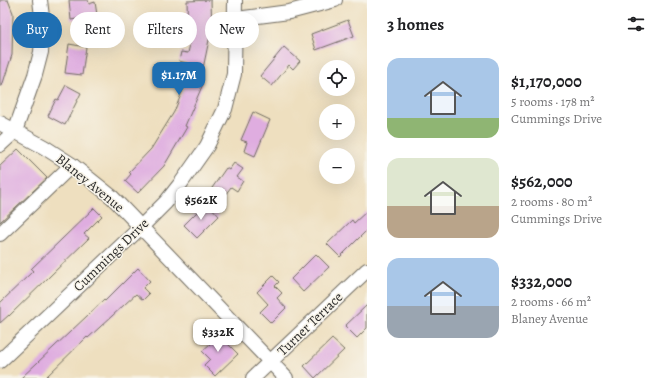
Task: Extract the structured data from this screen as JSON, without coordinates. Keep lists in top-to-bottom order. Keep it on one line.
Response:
{"streets":{"street":["Blaney Avenue","Cummings Drive","Turner Terrace"]},"crossings":[["Blaney Avenue","Cummings Drive"],["Blaney Avenue","Turner Terrace"]],"page":{"heading":"3 homes","chip":["Buy","Rent","Filters","New"],"list":[{"name":"$1,170,000","note":"5 rooms · 178 m² · Cummings Drive"},{"name":"$562,000","note":"2 rooms · 80 m² · Cummings Drive"},{"name":"$332,000","note":"2 rooms · 66 m² · Blaney Avenue"}],"map_buttons":["+","−"],"price":["$1.17M","$562K","$332K"]}}
